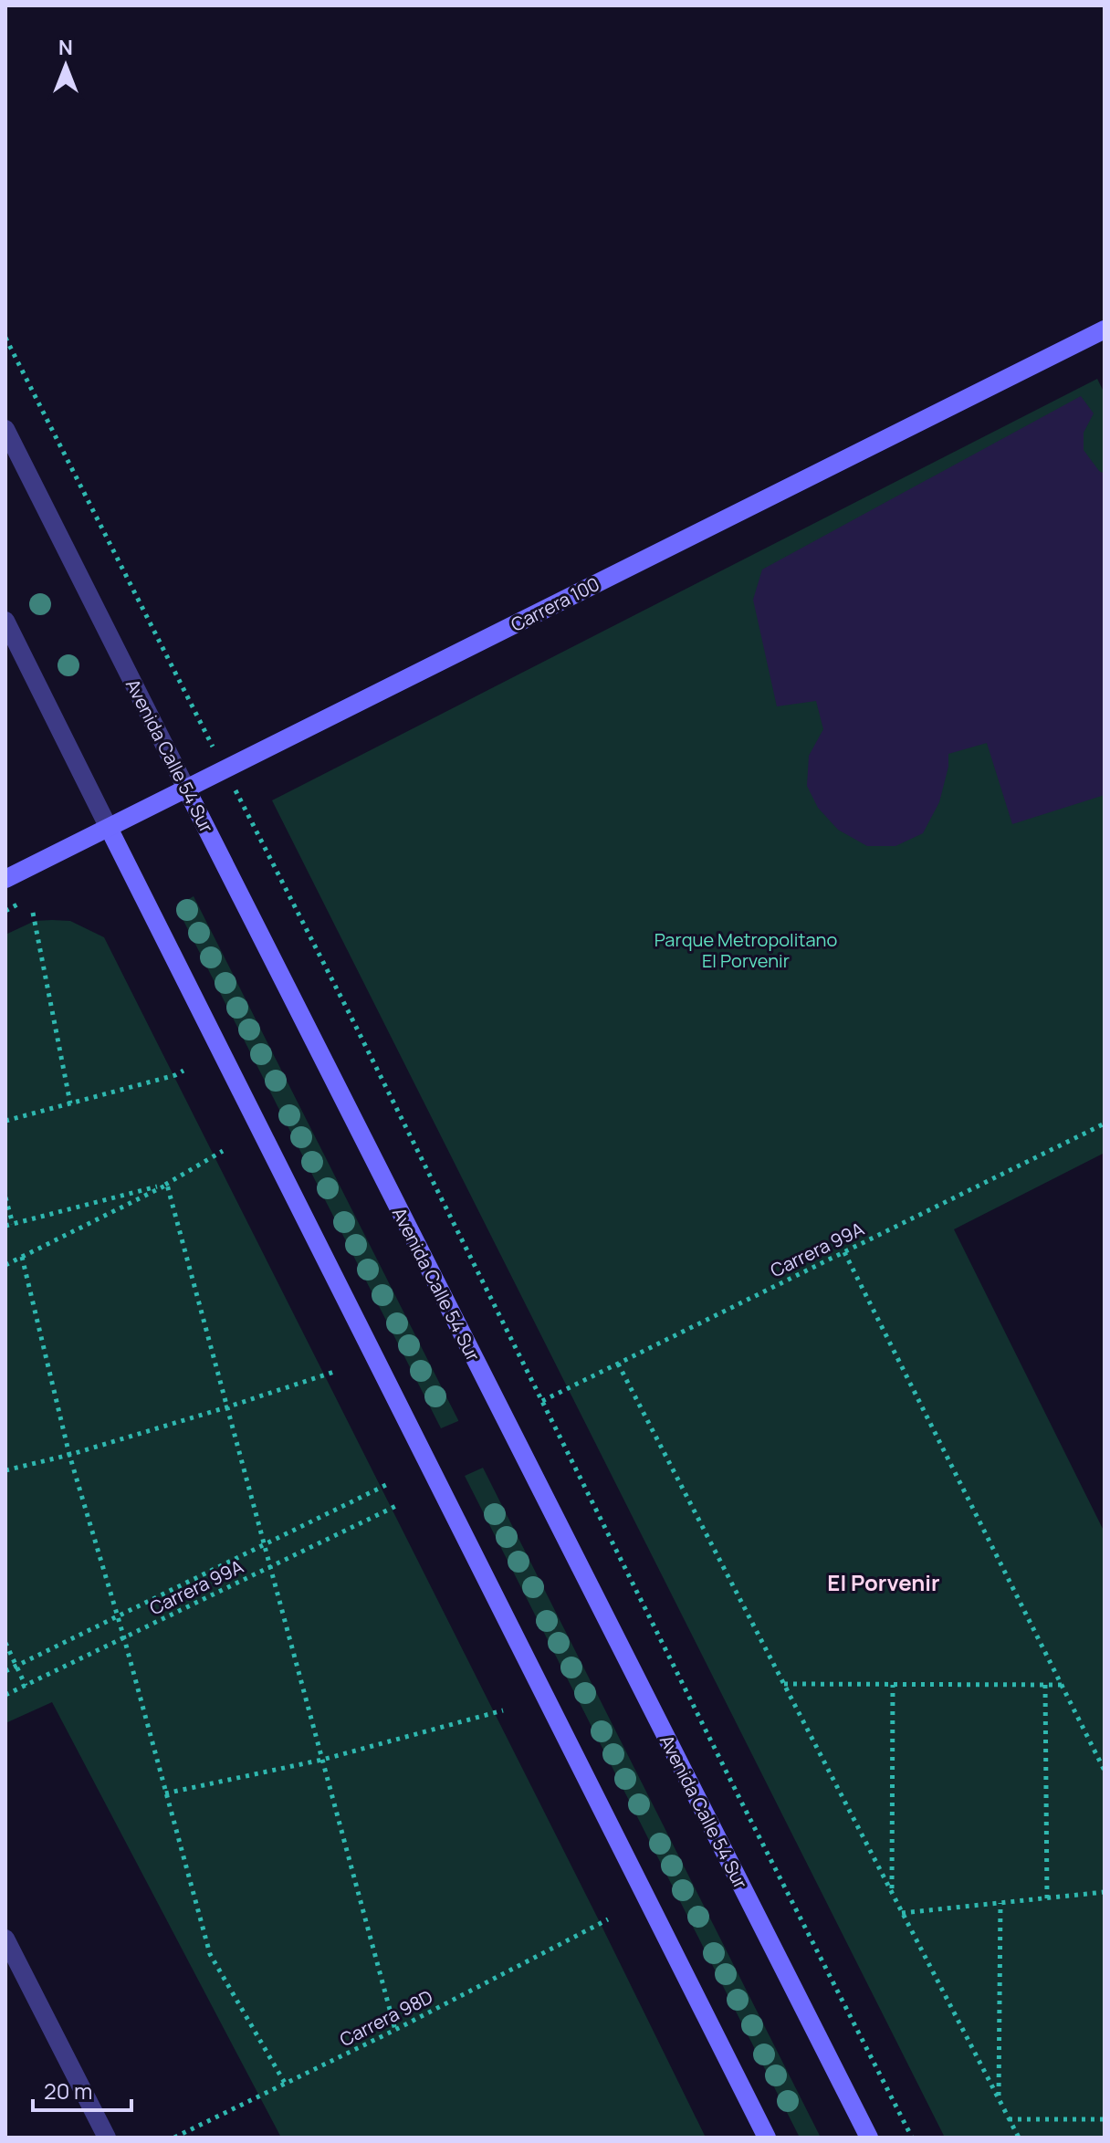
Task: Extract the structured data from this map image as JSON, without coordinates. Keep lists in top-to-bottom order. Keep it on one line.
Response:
{"streets":{"street":["Carrera 100","Avenida Calle 54 Sur"],"path":["Carrera 99A","Carrera 98D"]},"crossings":[["Carrera 100","Avenida Calle 54 Sur"]],"districts":["El Porvenir"],"parks":["Parque Metropolitano El Porvenir"],"scale_bar":"20 m","north":"top"}
